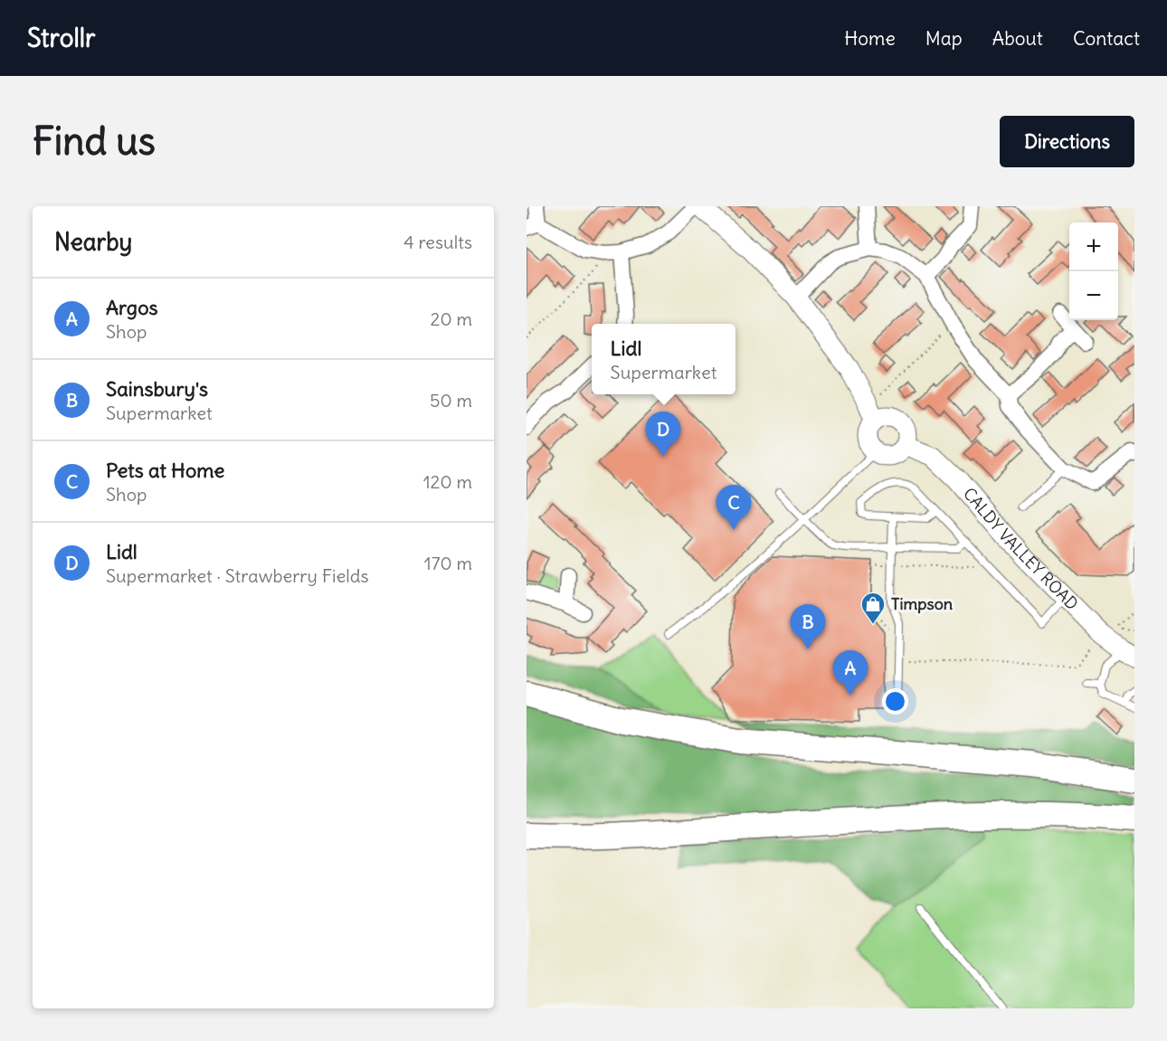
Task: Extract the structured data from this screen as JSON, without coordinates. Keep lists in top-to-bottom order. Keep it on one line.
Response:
{"streets":{"street":["CALDY VALLEY ROAD"]},"places":{"shop":["Timpson"]},"page":{"header":"Strollr","nav":["Home","Map","About","Contact"],"buttons":"Directions","title":"Find us","heading":["Nearby","4 results"],"map_buttons":["+","−"],"list":[{"mark":"A","name":"Argos","note":"Shop","value":"20 m"},{"mark":"B","name":"Sainsbury's","note":"Supermarket","value":"50 m"},{"mark":"C","name":"Pets at Home","note":"Shop","value":"120 m"},{"mark":"D","name":"Lidl","note":"Supermarket · Strawberry Fields","value":"170 m"}],"popup":["Lidl","Supermarket"],"pins":["D","C","B","A"]}}
